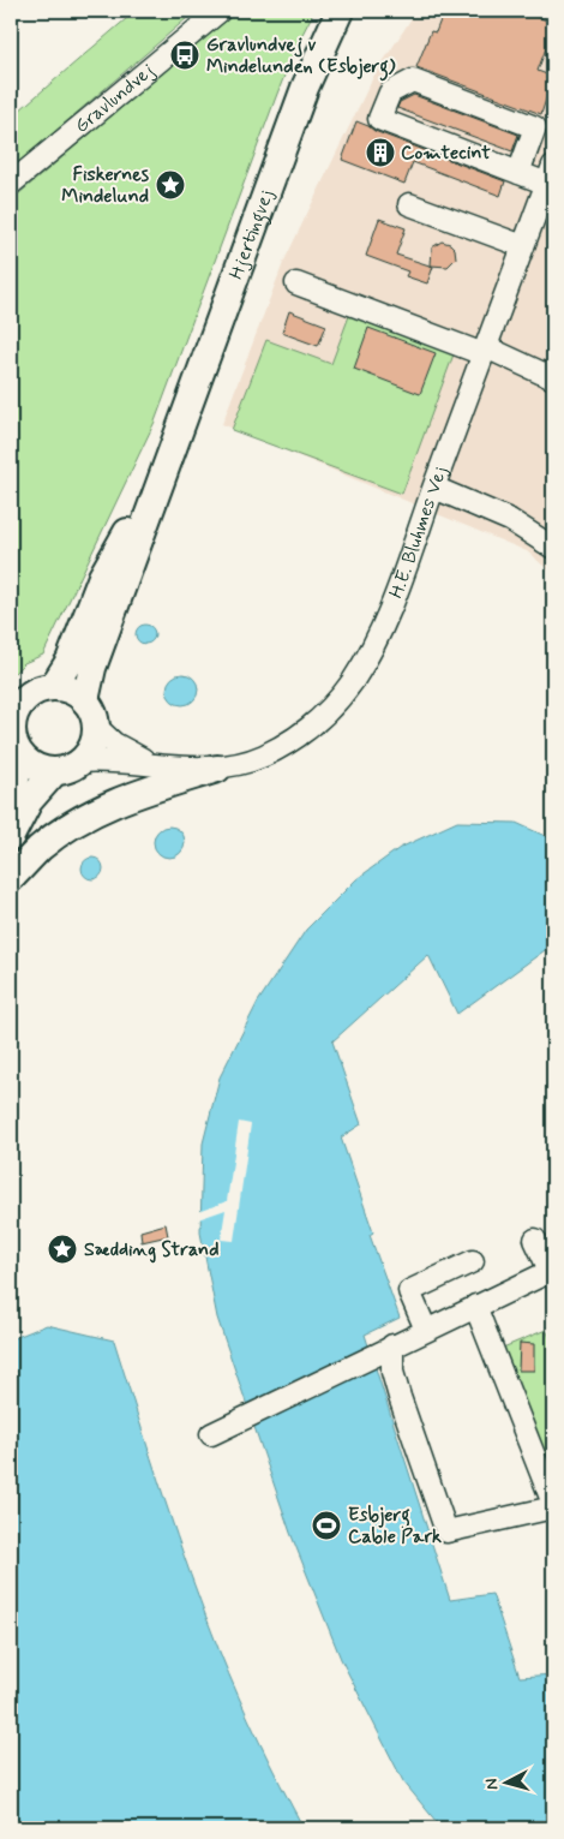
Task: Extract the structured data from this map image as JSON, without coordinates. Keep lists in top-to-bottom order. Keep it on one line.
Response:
{"streets":{"main road":["Hjertingvej"],"street":["Gravlundvej","H.E. Bluhmes Vej"]},"crossings":[["Hjertingvej","H.E. Bluhmes Vej"]],"places":{"bus stop":["Gravlundvej v Mindelunden (Esbjerg)"],"building":["Comtecint"],"place":["Fiskernes Mindelund","Sædding Strand"],"sports":["Esbjerg Cable Park"]},"north":"left"}
